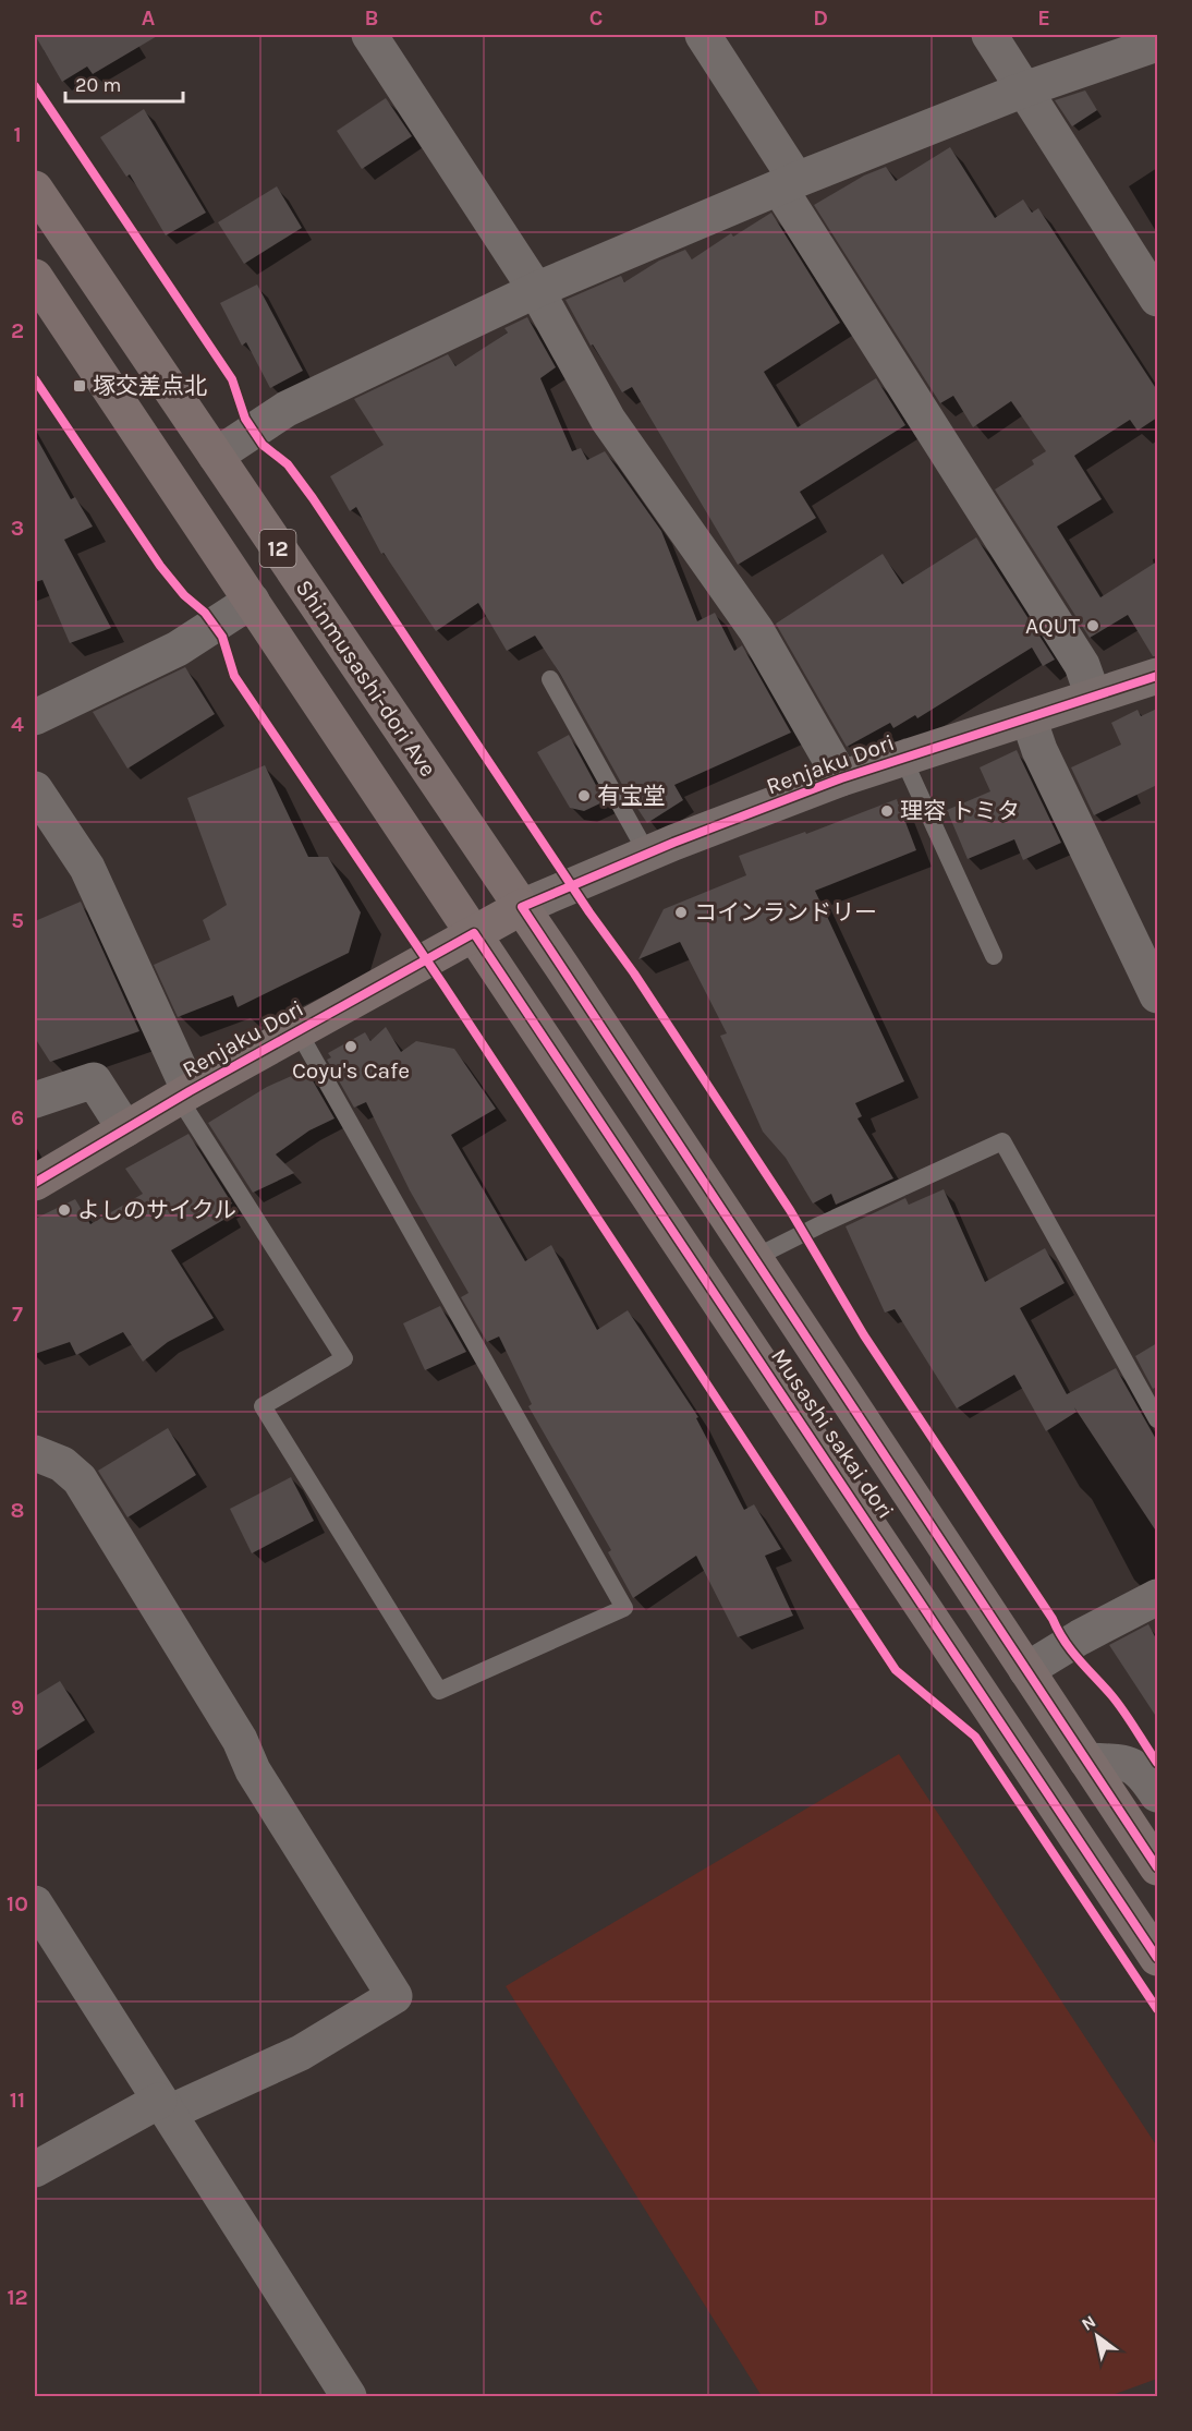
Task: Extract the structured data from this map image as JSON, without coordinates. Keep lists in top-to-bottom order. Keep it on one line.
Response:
{"streets":{"main road":["12","Shinmusashi-dori Ave","Renjaku Dori","Musashi sakai dori"]},"crossings":[["12","Renjaku Dori"],["12","Musashi sakai dori"],["Shinmusashi-dori Ave","Renjaku Dori"],["Shinmusashi-dori Ave","Musashi sakai dori"],["Renjaku Dori","Musashi sakai dori"]],"places":{"transit":["塚交差点北"],"other":["AQUT","有宝堂","理容 トミタ","コインランドリー","Coyu's Cafe","よしのサイクル"]},"scale_bar":"20 m","north":"top left","grid":{"columns":["A","B","C","D","E"],"rows":["1","2","3","4","5","6","7","8","9","10","11","12"]}}
